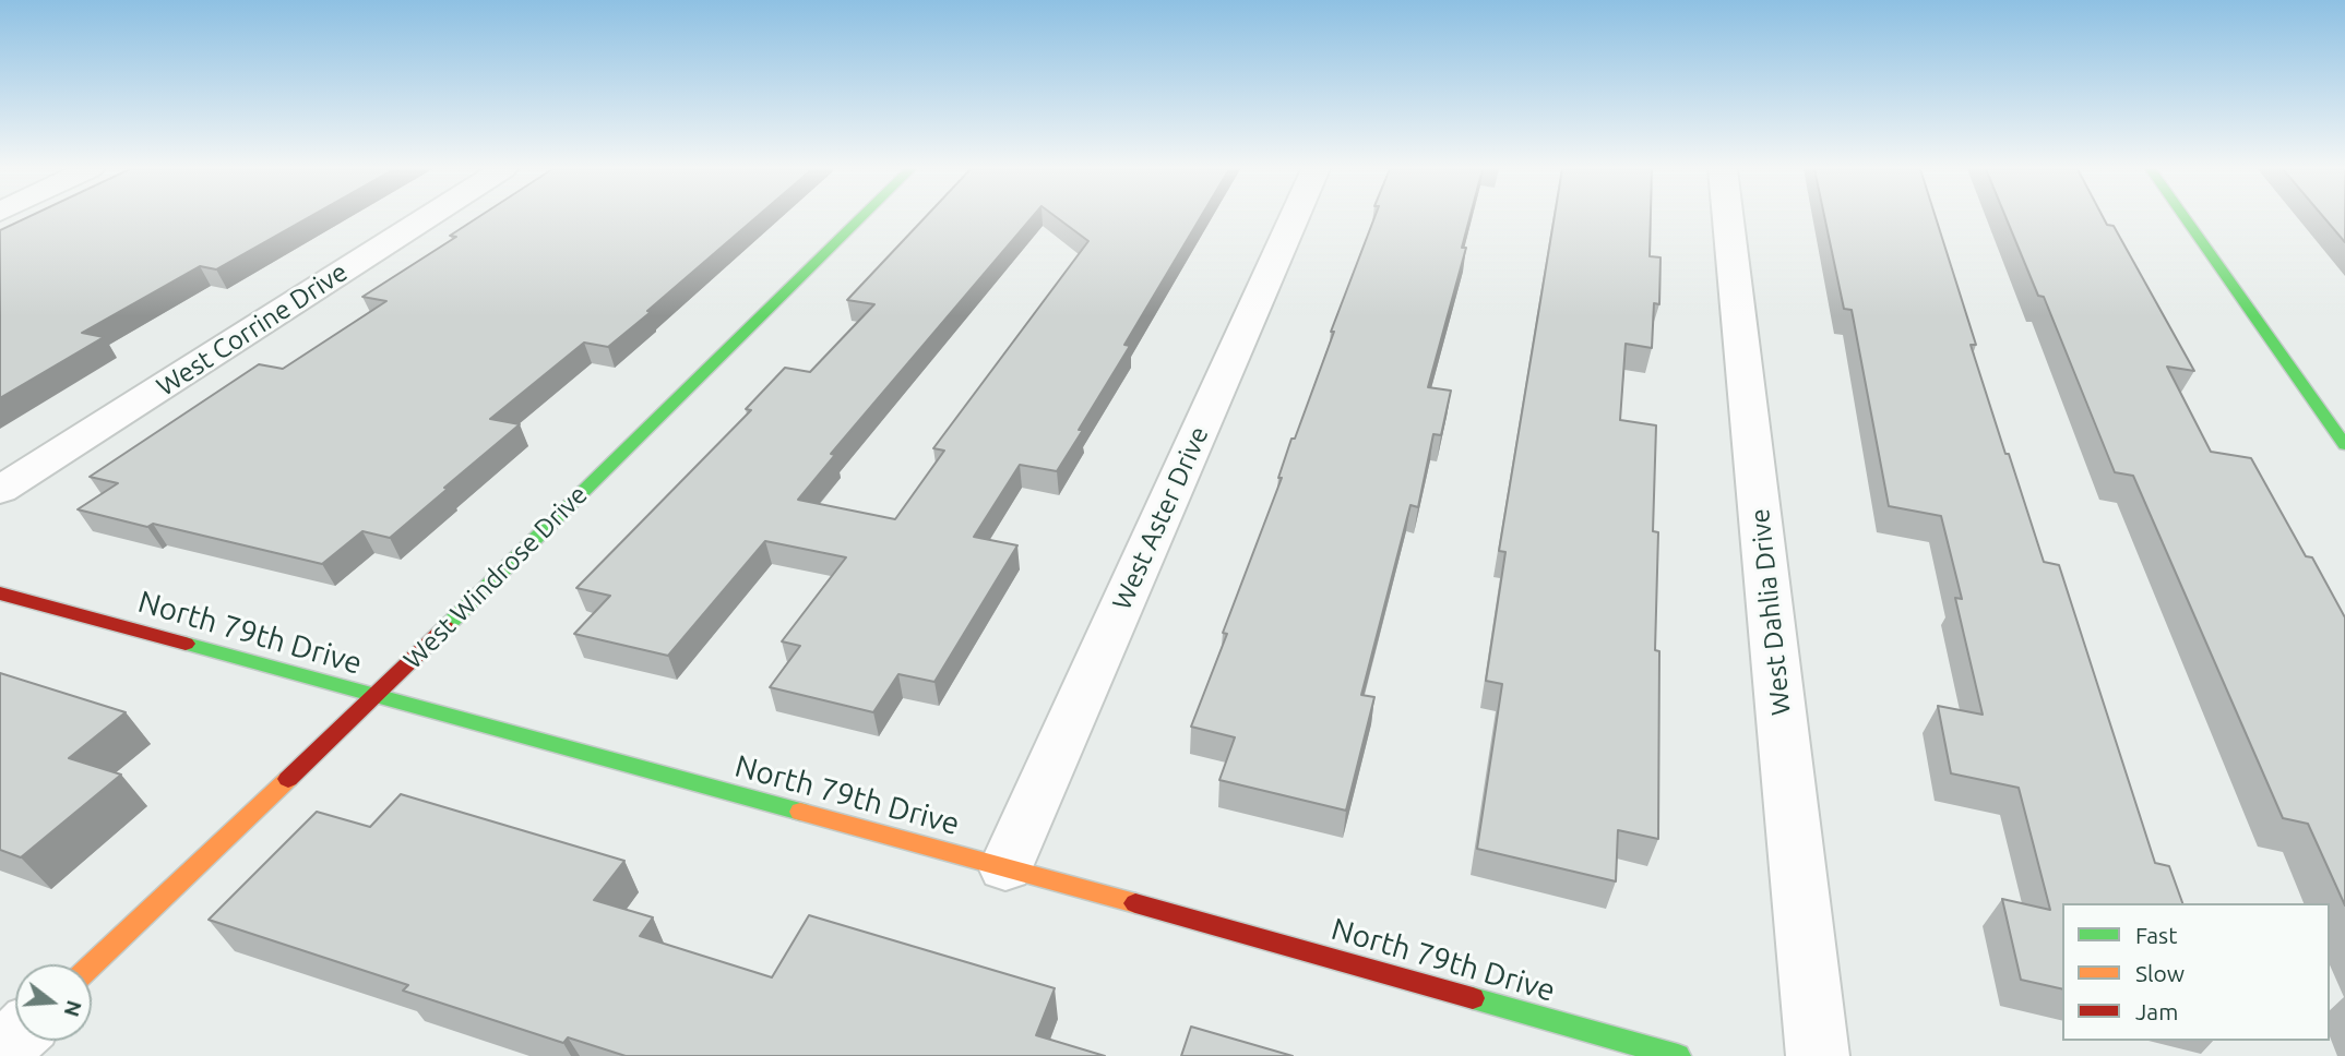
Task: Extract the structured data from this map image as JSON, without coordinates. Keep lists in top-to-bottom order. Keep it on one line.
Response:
{"streets":{"street":["West Corrine Drive","West Aster Drive","West Windrose Drive","West Dahlia Drive","North 79th Drive"]},"crossings":[["West Aster Drive","North 79th Drive"],["West Windrose Drive","North 79th Drive"]],"legend":["Fast","Slow","Jam"],"north":"right"}
